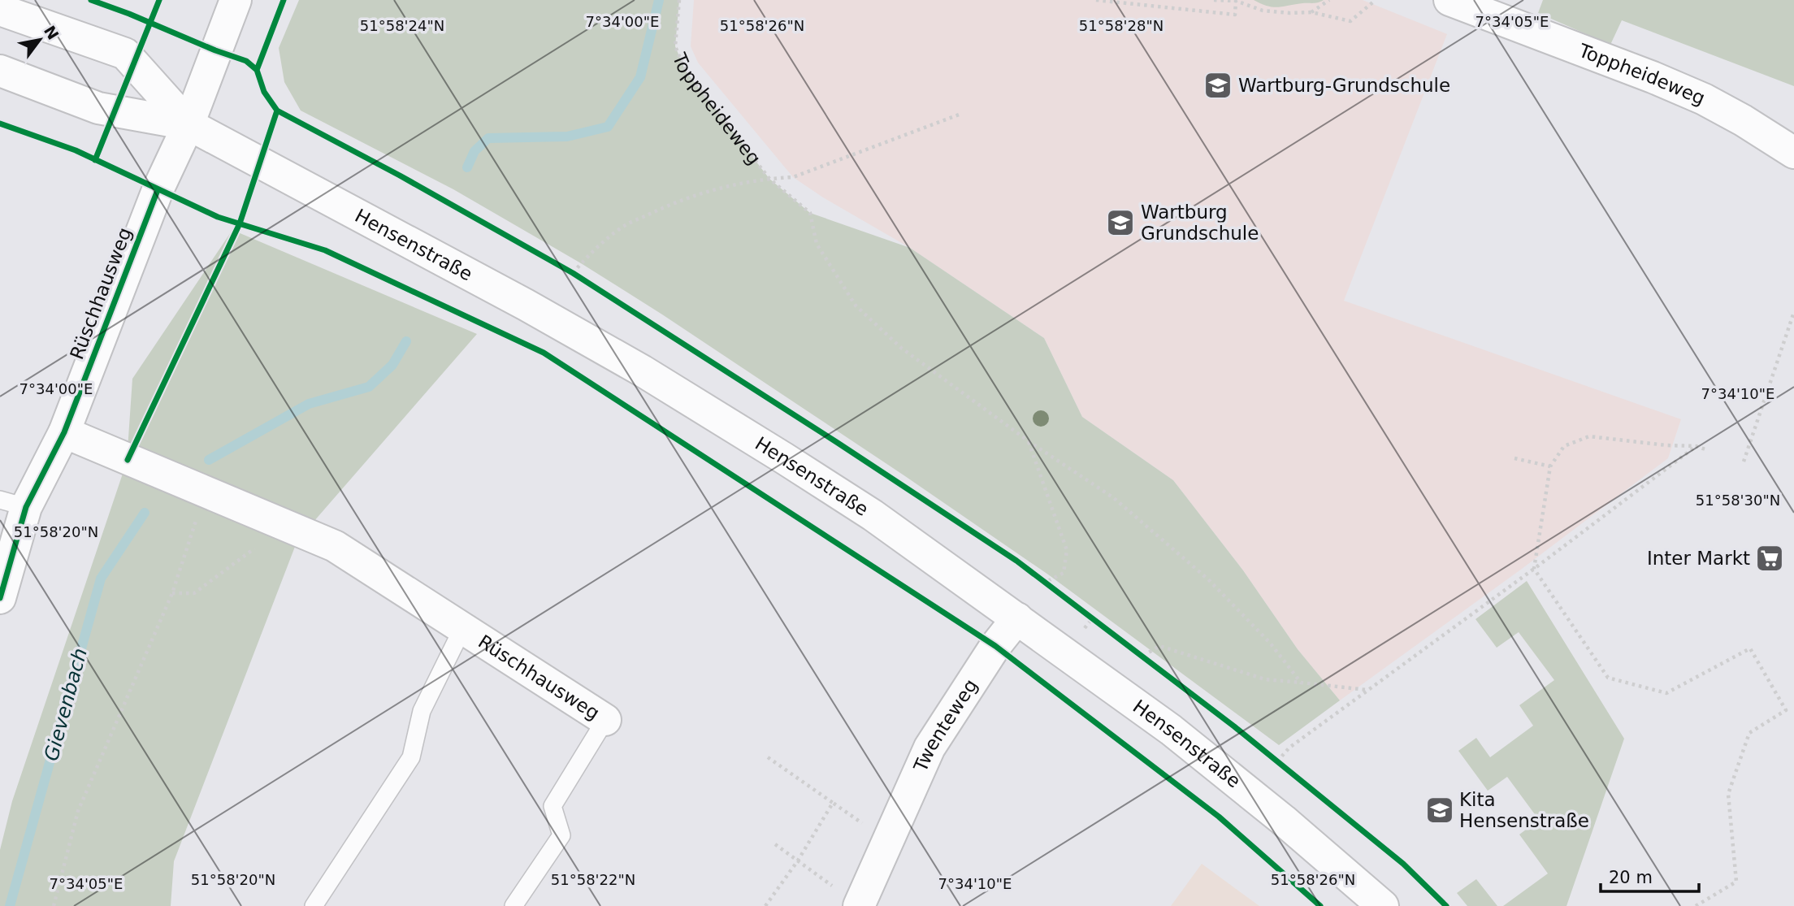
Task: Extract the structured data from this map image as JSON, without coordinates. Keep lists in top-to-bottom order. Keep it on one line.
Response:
{"streets":{"street":["Toppheideweg","Hensenstraße","Rüschhausweg","Twenteweg"]},"crossings":[["Hensenstraße","Rüschhausweg"],["Hensenstraße","Twenteweg"]],"water":["Gievenbach"],"places":{"school or university":["Wartburg-Grundschule","Wartburg Grundschule","Kita Hensenstraße"],"supermarket":["Inter Markt"]},"scale_bar":"20 m","north":"top right","coordinates":["7°34'05\"E","7°34'00\"E","51°58'24\"N","51°58'26\"N","51°58'28\"N","7°34'10\"E","51°58'30\"N","51°58'20\"N","51°58'22\"N"]}
